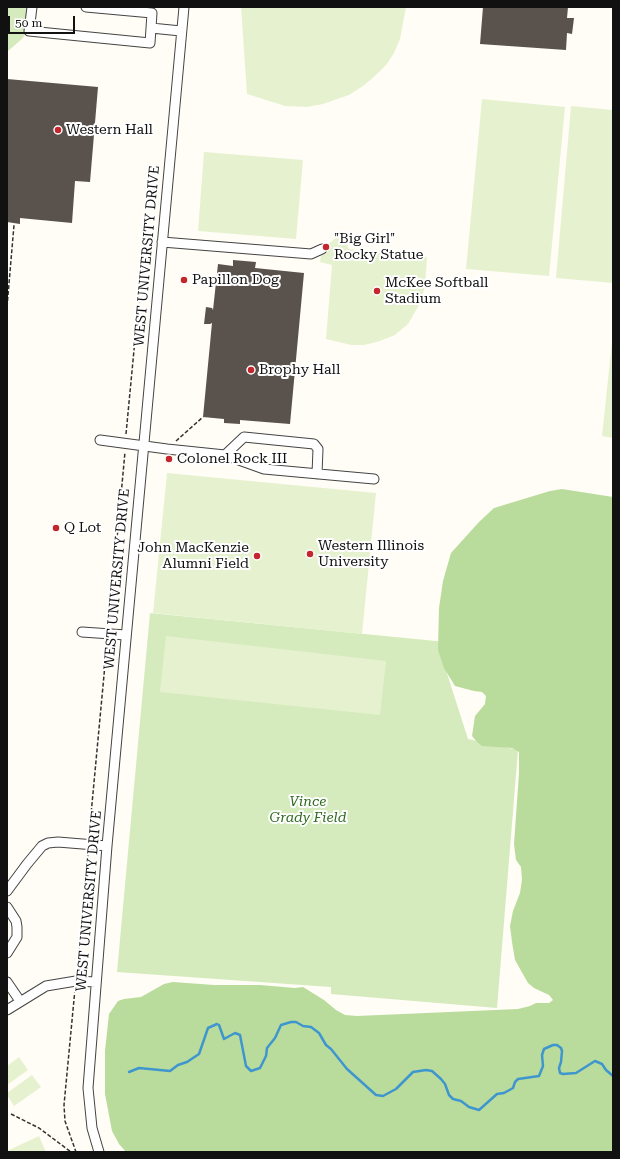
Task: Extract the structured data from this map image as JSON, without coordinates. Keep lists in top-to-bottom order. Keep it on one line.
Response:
{"streets":{"street":["WEST UNIVERSITY DRIVE"]},"parks":["Vince Grady Field"],"places":["Western Hall","\"Big Girl\" Rocky Statue","Papillon Dog","McKee Softball Stadium","Brophy Hall","Colonel Rock III","Q Lot","Western Illinois University","John MacKenzie Alumni Field"],"scale_bar":"50 m"}
